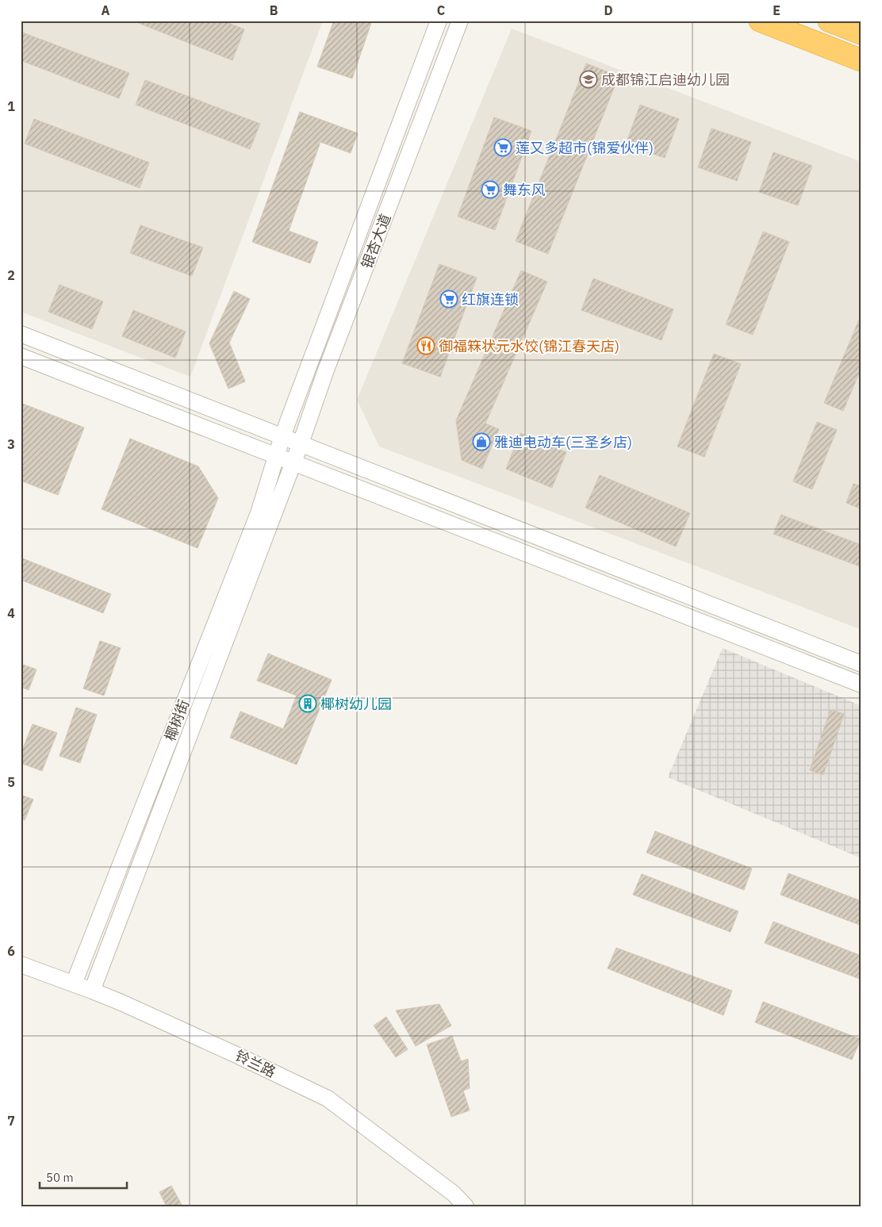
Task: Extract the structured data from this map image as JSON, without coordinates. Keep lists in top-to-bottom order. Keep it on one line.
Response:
{"streets":{"street":["银杏大道","椰树街","铃兰路"]},"crossings":[["银杏大道","椰树街"],["椰树街","铃兰路"]],"places":{"school or university":["成都锦江启迪幼儿园"],"supermarket":["莲又多超市(锦爱伙伴)","舞东风","红旗连锁"],"restaurant":["御福箖状元水饺(锦江春天店)"],"shop":["雅迪电动车(三圣乡店)"],"building":["椰树幼儿园"]},"scale_bar":"50 m","grid":{"columns":["A","B","C","D","E"],"rows":["1","2","3","4","5","6","7"]}}
